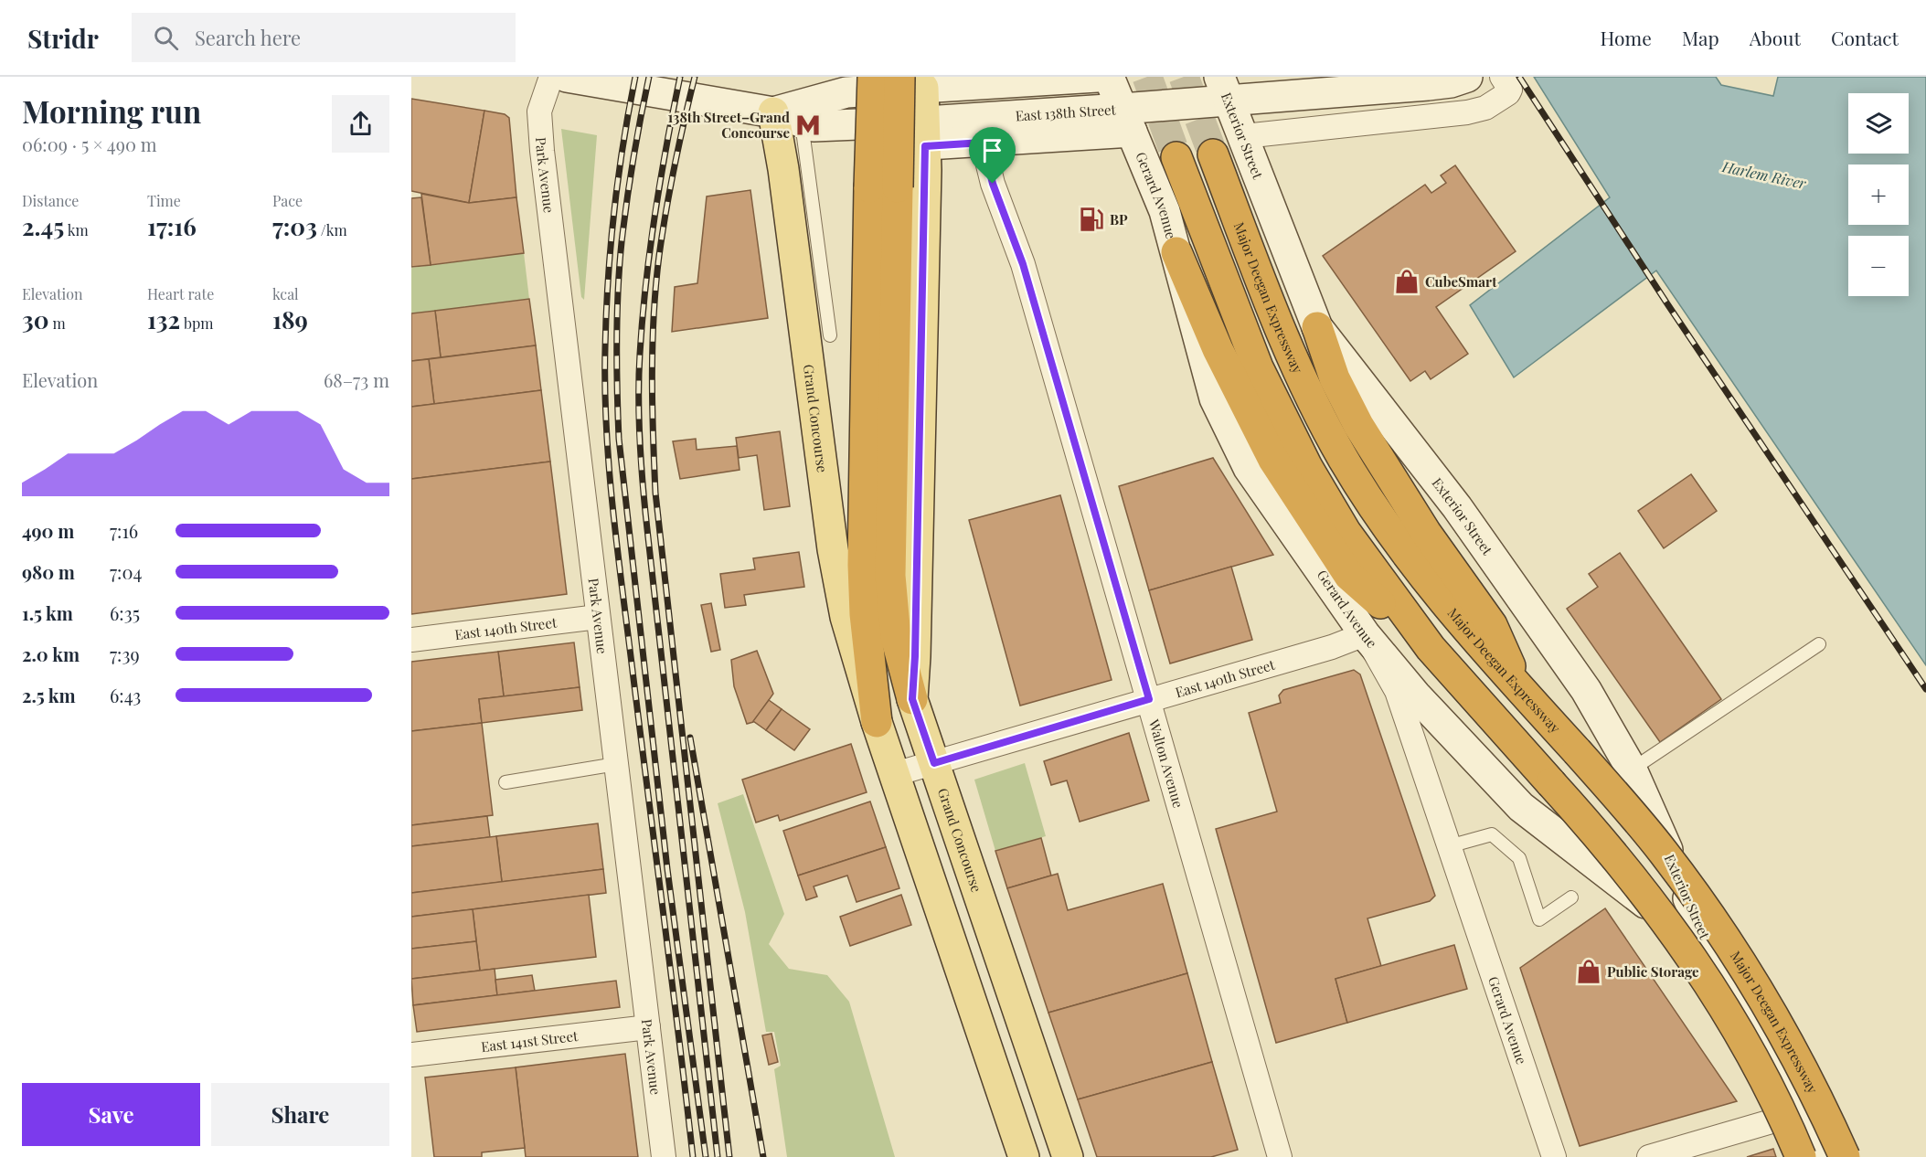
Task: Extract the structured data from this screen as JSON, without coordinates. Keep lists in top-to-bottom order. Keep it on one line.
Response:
{"streets":{"highway":["Major Deegan Expressway"],"main road":["East 138th Street","Exterior Street","Gerard Avenue","Grand Concourse"],"street":["Park Avenue","East 140th Street","Walton Avenue","East 141st Street"]},"crossings":[["East 138th Street","Exterior Street"],["East 138th Street","Gerard Avenue"],["East 138th Street","Grand Concourse"],["East 138th Street","Walton Avenue"],["Exterior Street","Gerard Avenue"],["Exterior Street","East 140th Street"],["Park Avenue","East 140th Street"],["Park Avenue","East 141st Street"],["Gerard Avenue","East 140th Street"],["Grand Concourse","East 140th Street"],["East 140th Street","Walton Avenue"]],"water":["Harlem River"],"places":{"metro station":["138th Street–Grand Concourse"],"fuel station":["BP"],"shop":["CubeSmart","Public Storage"]},"page":{"header":"Stridr","search":"Search here","nav":["Home","Map","About","Contact"],"heading":["Morning run","06:09 · 5 × 490 m"],"map_buttons":["+","−"],"stats":[["Distance","2.45 km"],["Time","17:16"],["Pace","7:03 /km"],["Elevation","30 m"],["Heart rate","132 bpm"],["kcal","189"]],"chart":["Elevation","68–73 m"],"list":[{"name":"490 m","note":"7:16"},{"name":"980 m","note":"7:04"},{"name":"1.5 km","note":"6:35"},{"name":"2.0 km","note":"7:39"},{"name":"2.5 km","note":"6:43"}],"buttons":["Save","Share"]}}
